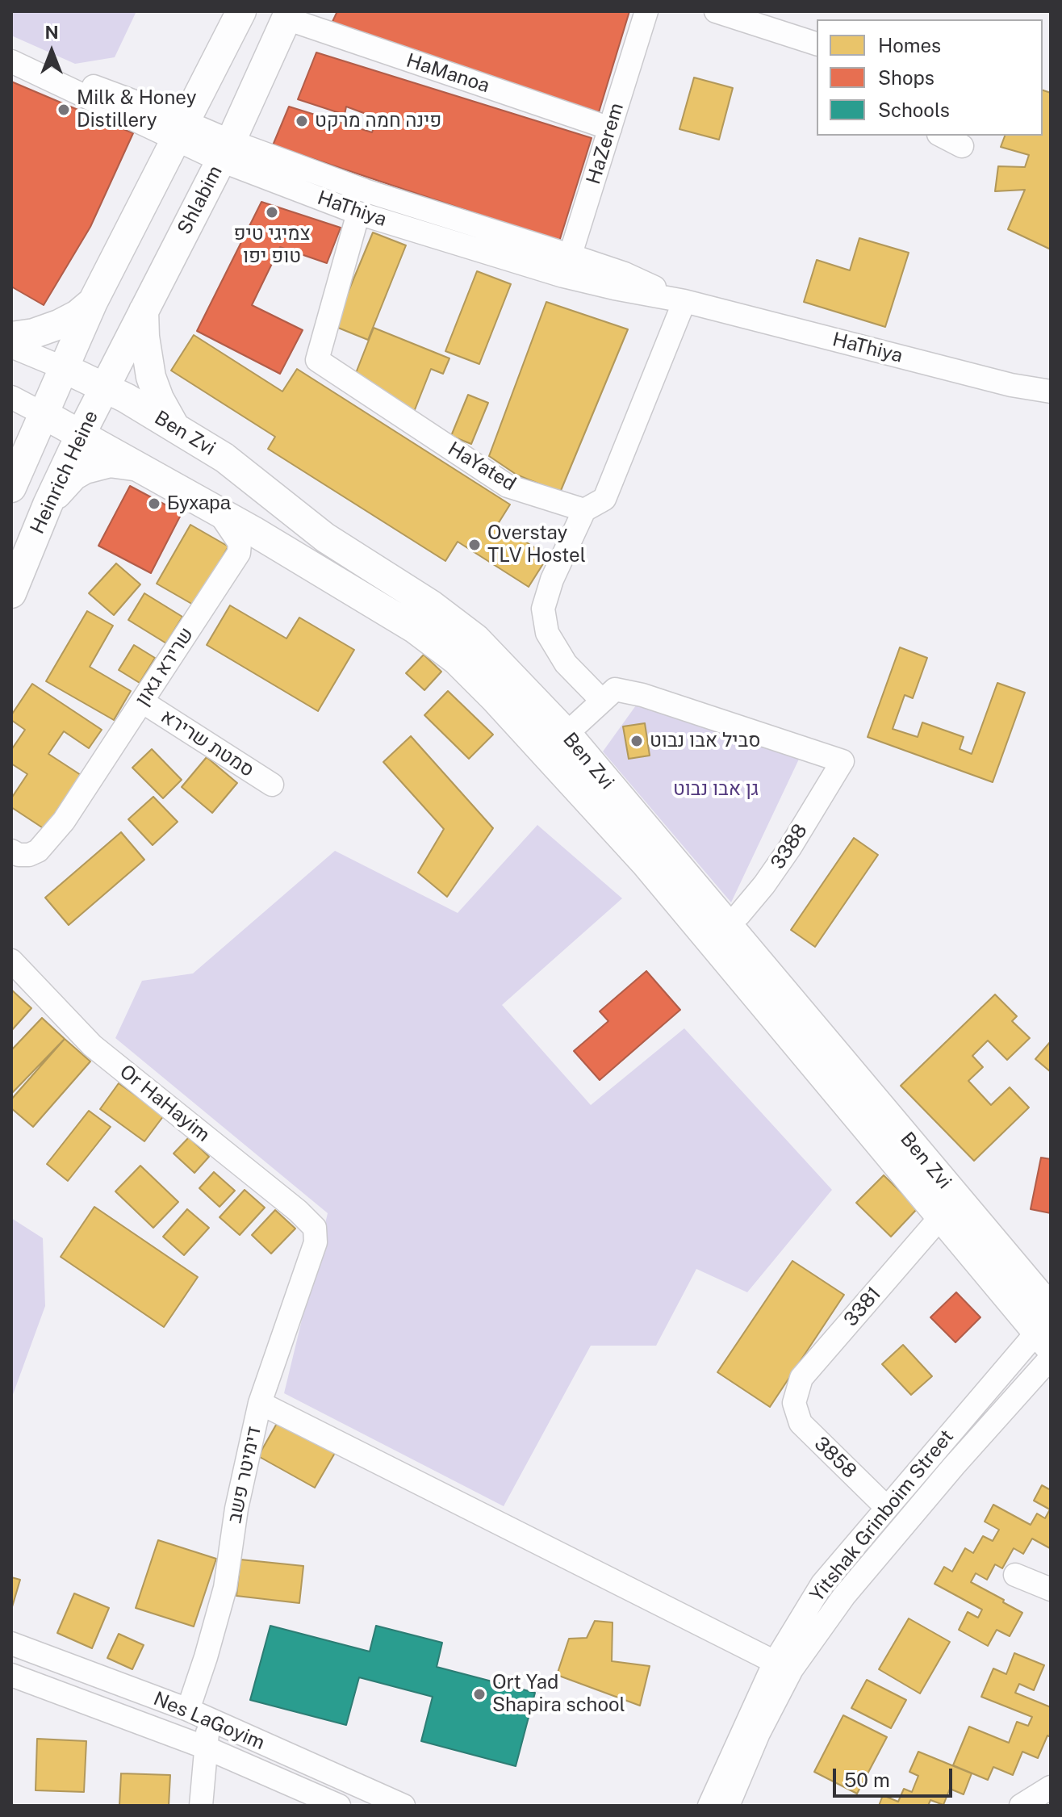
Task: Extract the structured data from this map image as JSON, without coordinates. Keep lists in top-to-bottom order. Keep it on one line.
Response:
{"streets":{"main road":["Shlabim","Ben Zvi","Heinrich Heine"],"street":["HaManoa","HaZerem","HaThiya","HaYated","שרירא גאון","סמטת שרירא","3388","Or HaHayim","3381","3858","דימיטר פשב","Yitshak Grinboim Street","Nes LaGoyim"]},"crossings":[["HaManoa","HaZerem"],["HaManoa","Shlabim"],["HaZerem","HaThiya"],["Shlabim","HaThiya"],["Shlabim","Ben Zvi"],["Shlabim","Heinrich Heine"],["HaThiya","HaYated"],["Ben Zvi","Heinrich Heine"],["Ben Zvi","שרירא גאון"],["Ben Zvi","3388"],["Ben Zvi","3381"],["Ben Zvi","Yitshak Grinboim Street"],["שרירא גאון","סמטת שרירא"],["Or HaHayim","דימיטר פשב"],["3381","3858"],["3858","Yitshak Grinboim Street"],["דימיטר פשב","Nes LaGoyim"]],"parks":["גן אבו נבוט"],"places":["Milk & Honey Distillery","פינה חמה מרקט","צמיגי טיפ טופ יפו","Бухара","Overstay TLV Hostel","סביל אבו נבוט","Ort Yad Shapira school"],"legend":["Homes","Shops","Schools"],"scale_bar":"50 m","north":"top"}
